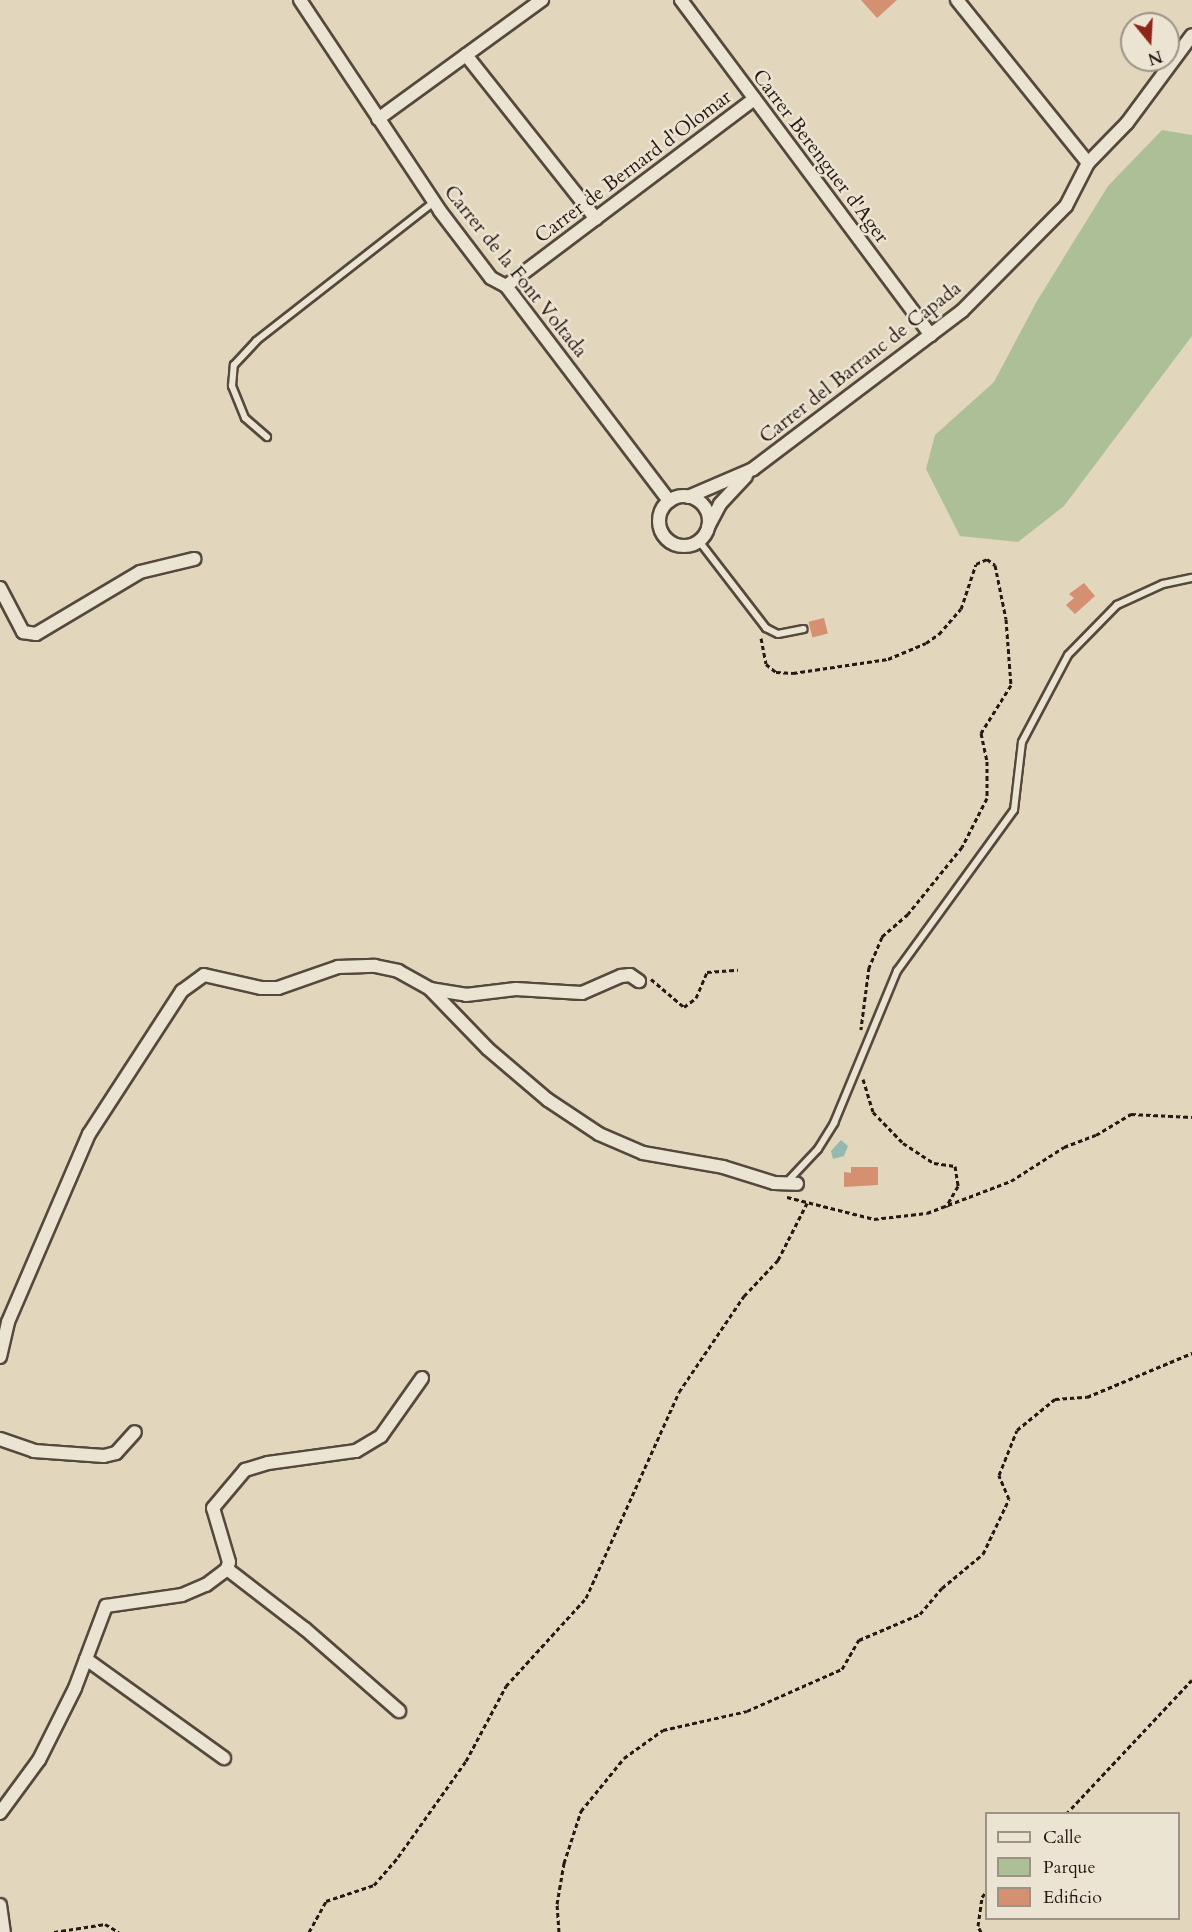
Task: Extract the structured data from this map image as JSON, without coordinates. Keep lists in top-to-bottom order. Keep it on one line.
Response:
{"streets":{"street":["Carrer Berenguer d'Ager","Carrer de Bernard d'Olomar","Carrer de la Font Voltada","Carrer del Barranc de Capada"]},"crossings":[["Carrer Berenguer d'Ager","Carrer de Bernard d'Olomar"],["Carrer Berenguer d'Ager","Carrer del Barranc de Capada"],["Carrer de Bernard d'Olomar","Carrer de la Font Voltada"],["Carrer de la Font Voltada","Carrer del Barranc de Capada"]],"legend":["Calle","Parque","Edificio"],"north":"bottom"}
